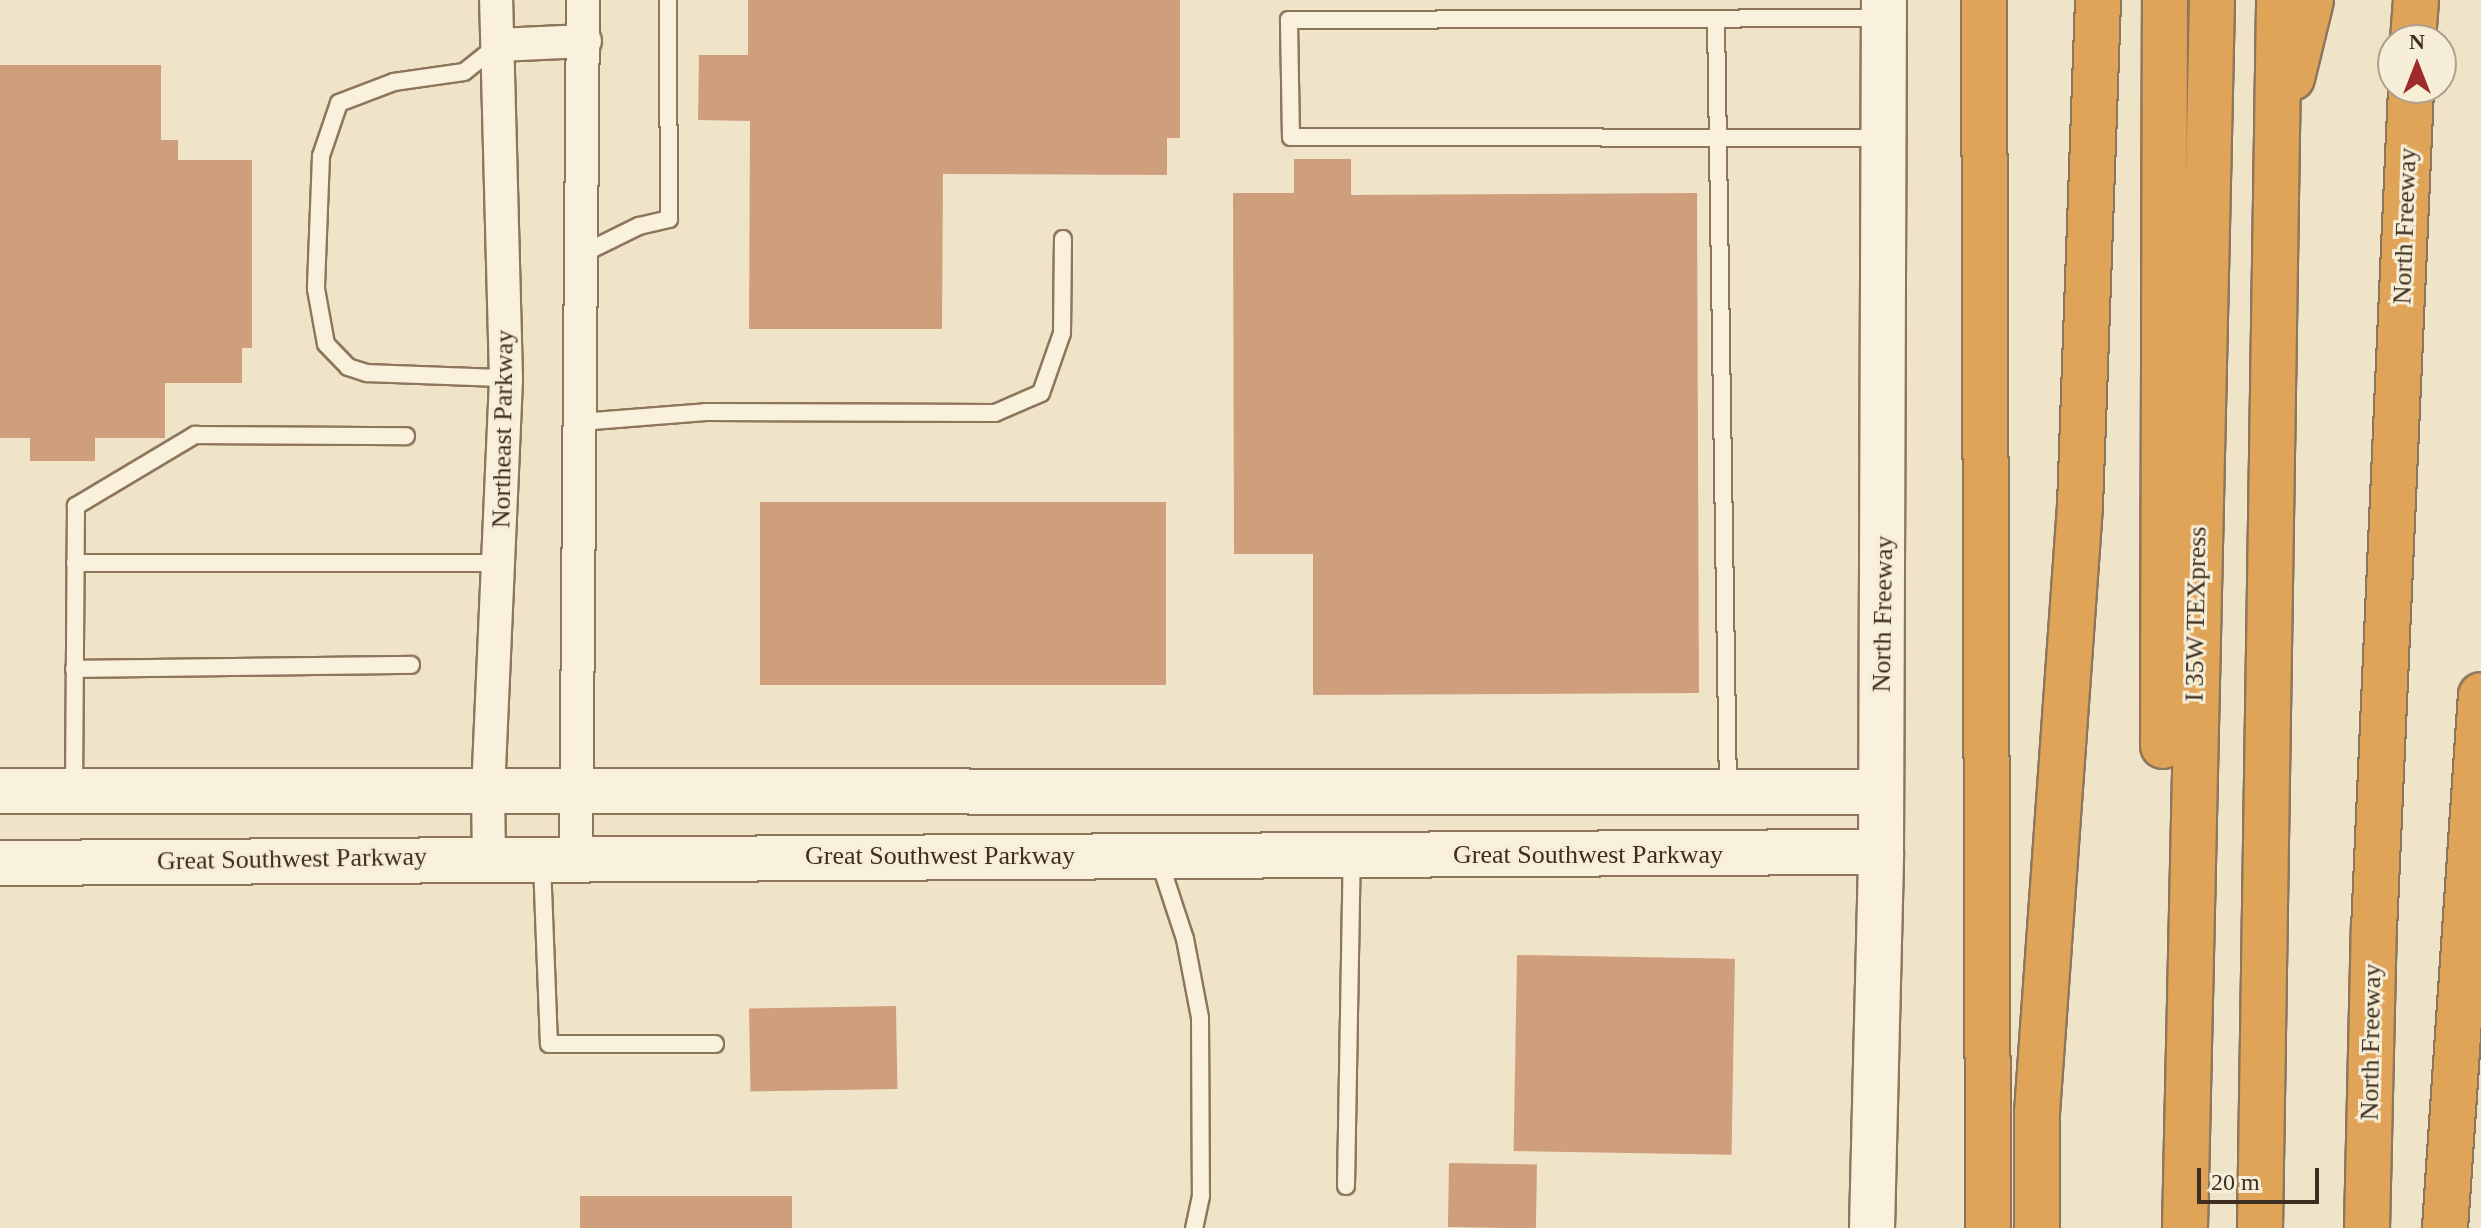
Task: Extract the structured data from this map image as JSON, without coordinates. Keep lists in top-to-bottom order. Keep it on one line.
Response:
{"streets":{"highway":["North Freeway","I 35W TEXpress"],"street":["Northeast Parkway","Great Southwest Parkway"]},"crossings":[["North Freeway","Great Southwest Parkway"],["Northeast Parkway","Great Southwest Parkway"]],"scale_bar":"20 m","north":"top"}
